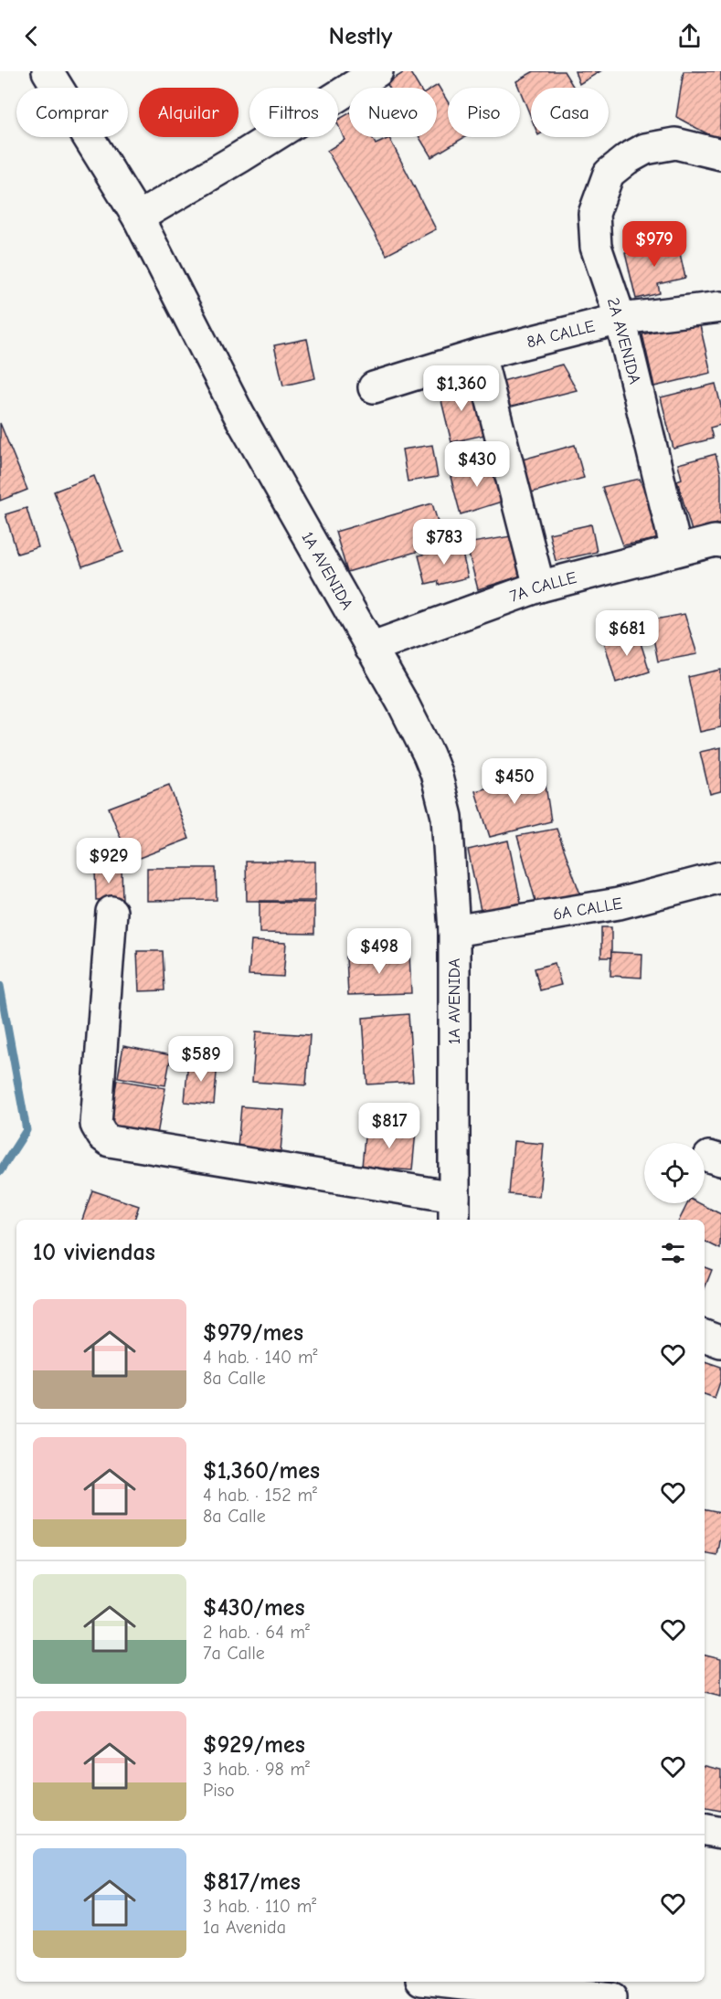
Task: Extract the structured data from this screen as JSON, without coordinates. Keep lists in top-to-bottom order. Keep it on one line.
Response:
{"streets":{"street":["8A CALLE","2A AVENIDA","1A AVENIDA","7A CALLE","6A CALLE"]},"crossings":[["8A CALLE","2A AVENIDA"],["2A AVENIDA","7A CALLE"],["1A AVENIDA","7A CALLE"],["1A AVENIDA","6A CALLE"]],"page":{"header":"Nestly","chip":["Comprar","Alquilar","Filtros","Nuevo","Piso","Casa"],"price":["$979","$1,360","$430","$783","$681","$450","$929","$498","$589","$817"],"heading":"10 viviendas","list":[{"name":"$979/mes","note":"4 hab. · 140 m² · 8a Calle"},{"name":"$1,360/mes","note":"4 hab. · 152 m² · 8a Calle"},{"name":"$430/mes","note":"2 hab. · 64 m² · 7a Calle"},{"name":"$929/mes","note":"3 hab. · 98 m² · Piso"},{"name":"$817/mes","note":"3 hab. · 110 m² · 1a Avenida"}]}}
